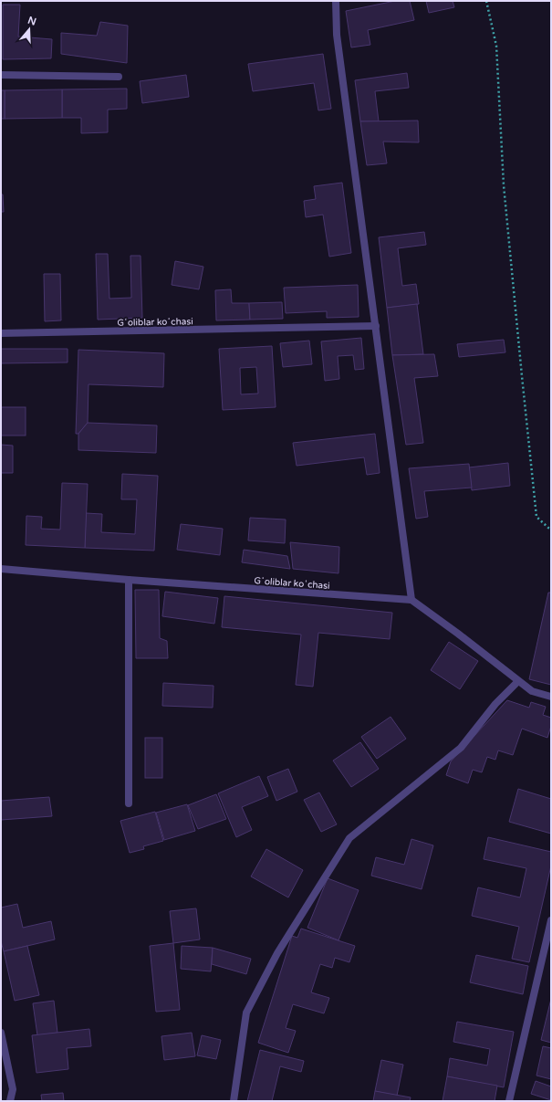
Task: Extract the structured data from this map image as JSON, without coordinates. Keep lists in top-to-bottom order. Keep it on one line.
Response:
{"streets":{"street":["Gʻoliblar koʻchasi"]},"north":"top"}
